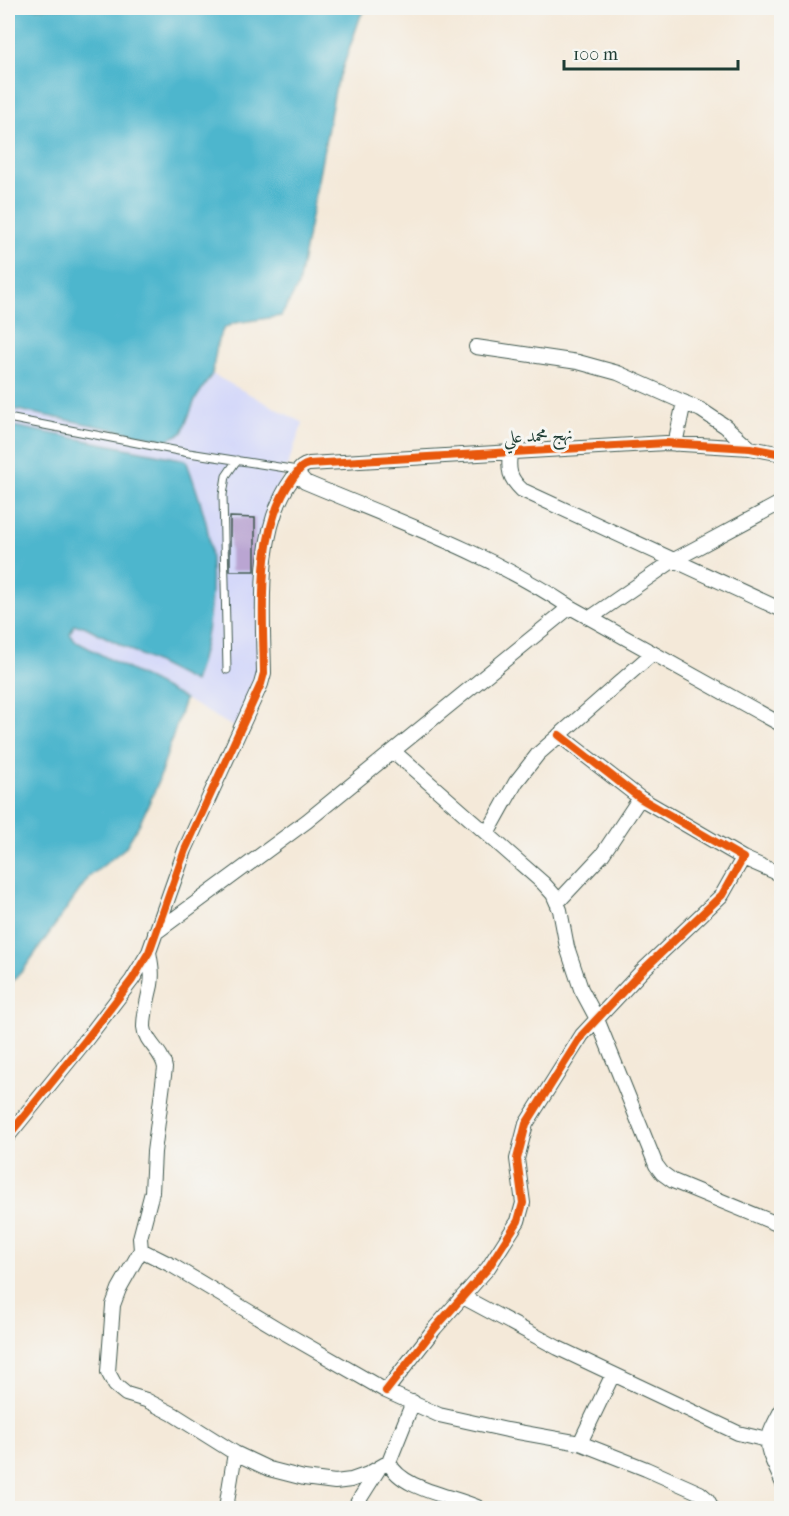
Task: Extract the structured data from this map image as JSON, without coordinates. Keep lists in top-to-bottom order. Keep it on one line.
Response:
{"streets":{"street":["نهج محمد علي"]},"scale_bar":"100 m"}
